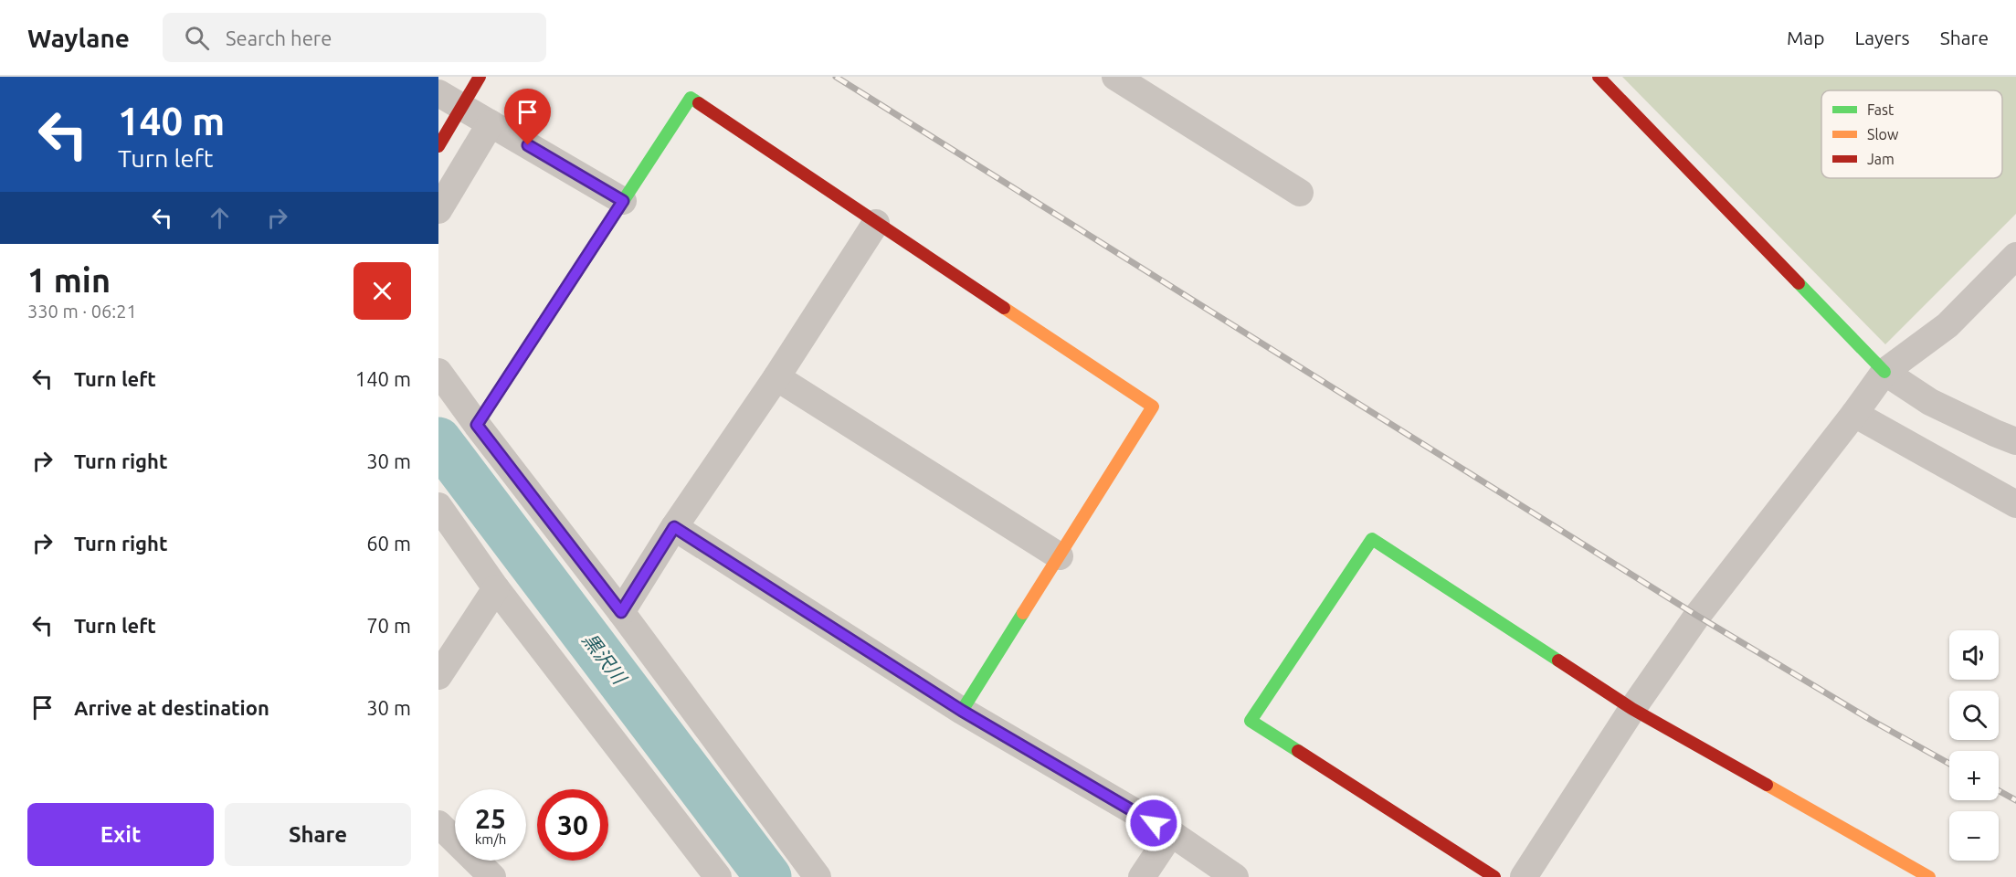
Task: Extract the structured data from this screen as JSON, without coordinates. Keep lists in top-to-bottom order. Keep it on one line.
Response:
{"water":["黒沢川"],"legend":["Fast","Slow","Jam"],"page":{"header":"Waylane","search":"Search here","nav":["Map","Layers","Share"],"turn":["140 m","Turn left"],"heading":["1 min","330 m · 06:21"],"list":[{"name":"Turn left","value":"140 m"},{"name":"Turn right","value":"30 m"},{"name":"Turn right","value":"60 m"},{"name":"Turn left","value":"70 m"},{"name":"Arrive at destination","value":"30 m"}],"map_buttons":["+","−"],"speed":"25 km/h","limit":"30","buttons":["Exit","Share"]}}
